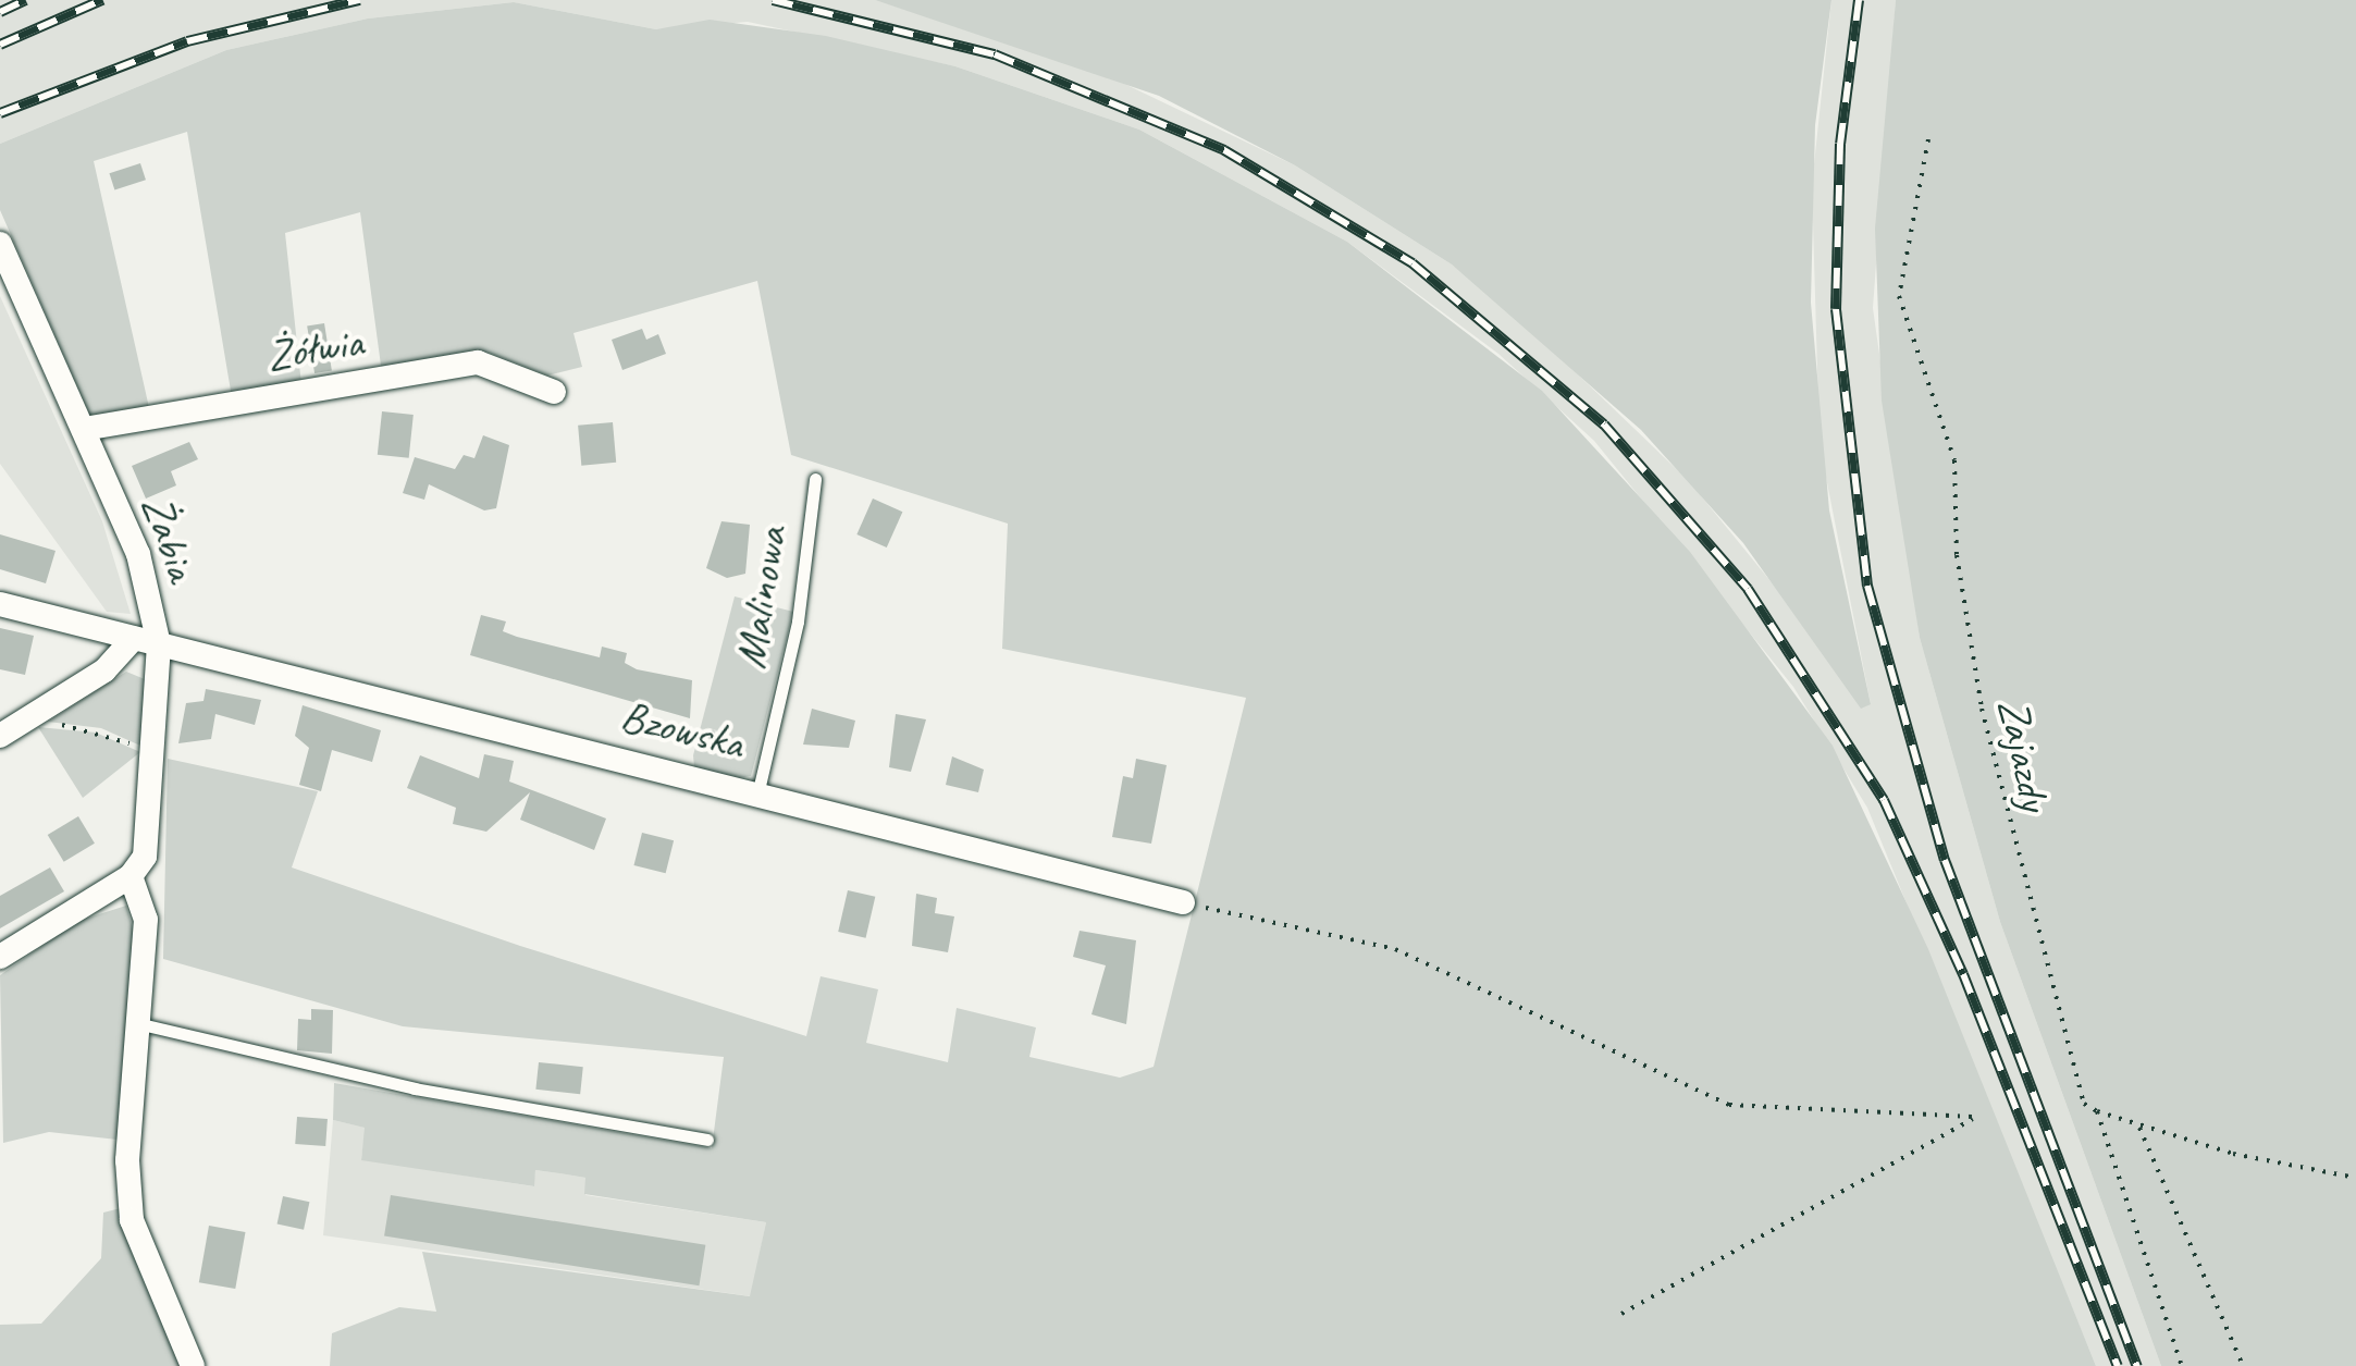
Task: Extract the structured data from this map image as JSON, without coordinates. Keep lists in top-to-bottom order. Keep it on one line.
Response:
{"streets":{"street":["Żółwia","Żabia","Bzowska"],"lane":["Malinowa"],"path":["Zajazdy"]},"crossings":[["Żółwia","Żabia"],["Żabia","Bzowska"],["Malinowa","Bzowska"]]}
